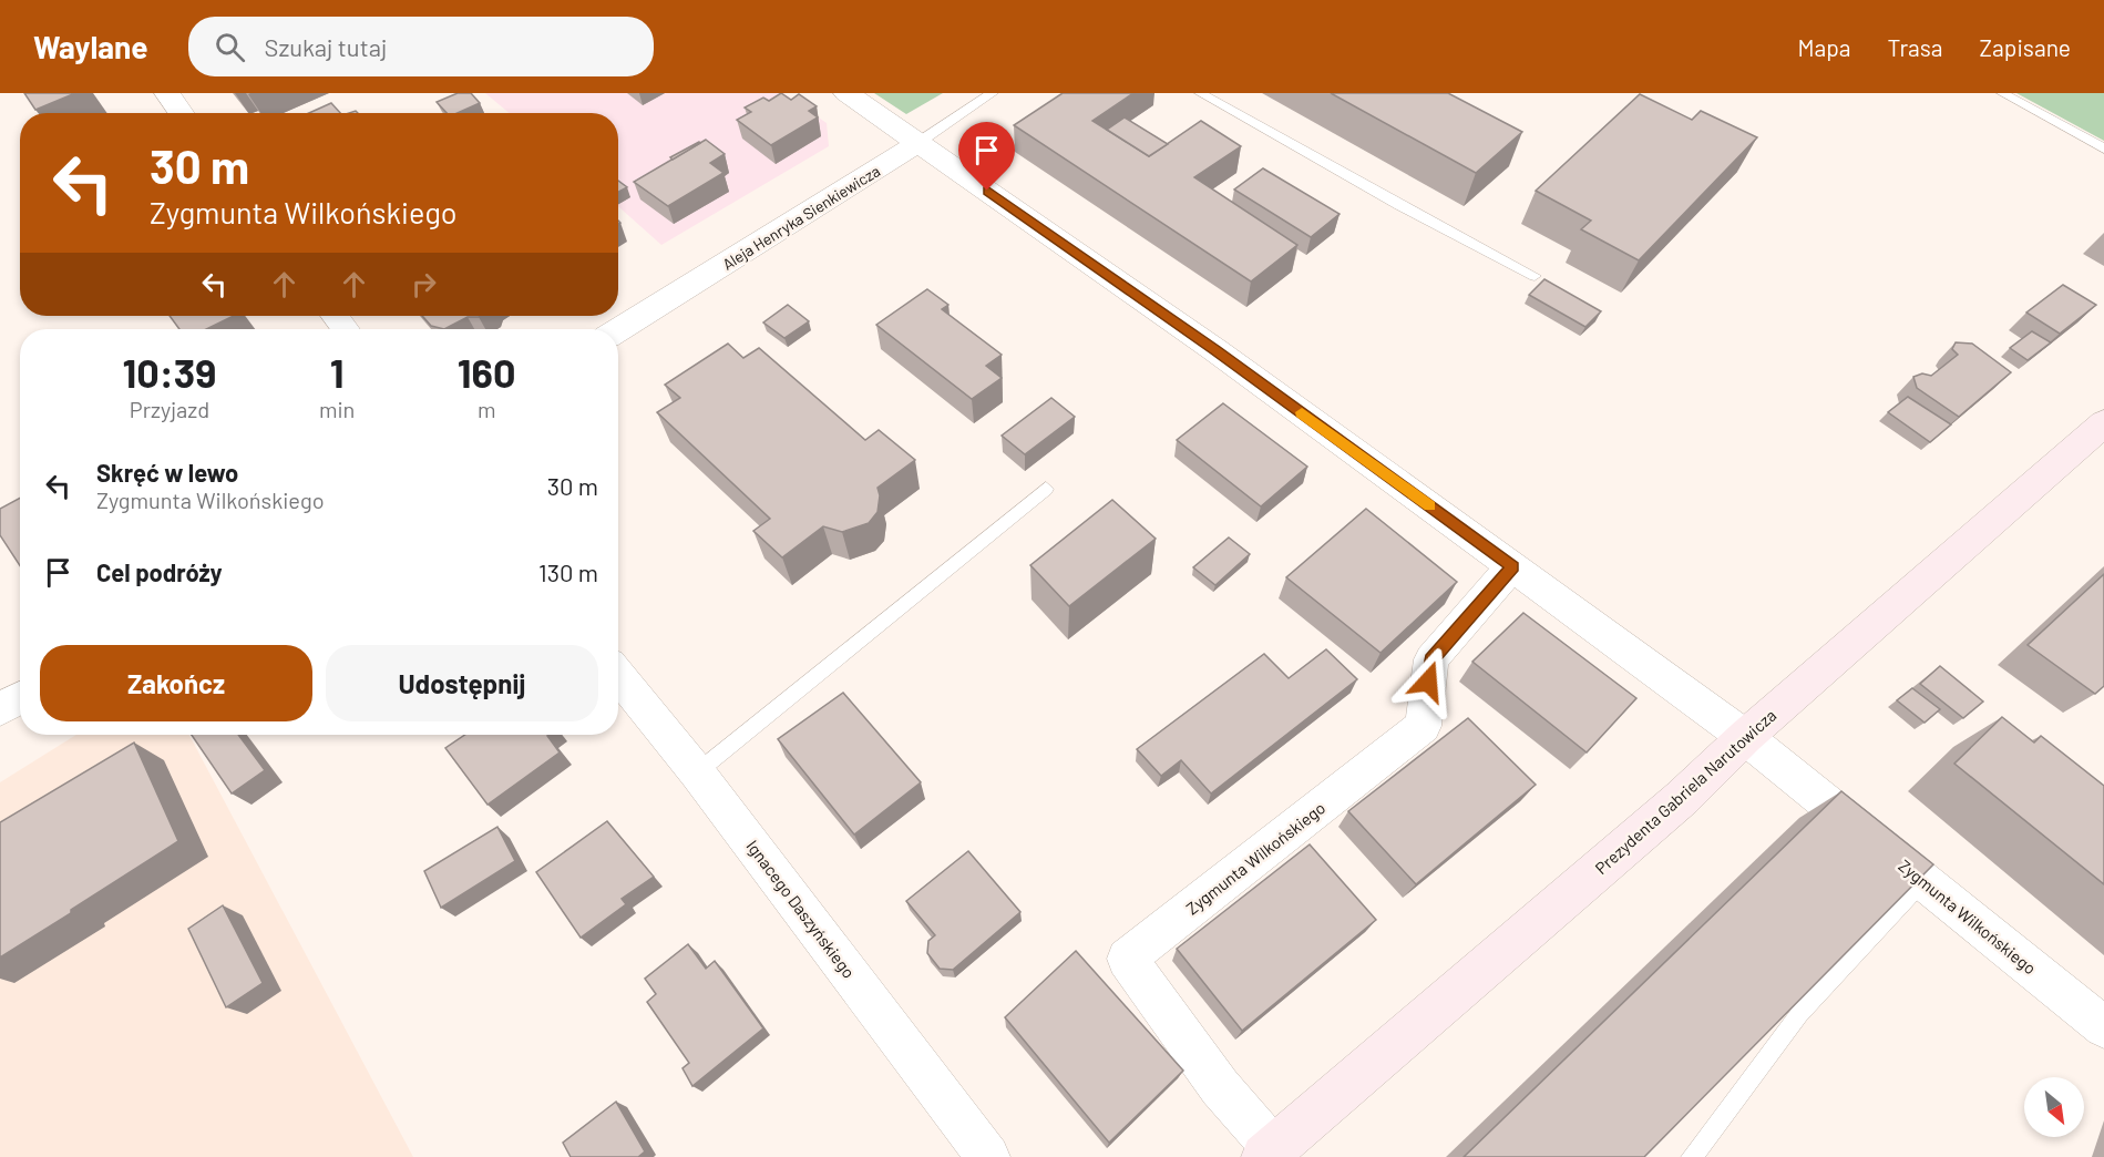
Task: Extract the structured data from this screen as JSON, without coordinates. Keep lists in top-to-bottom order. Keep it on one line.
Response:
{"streets":{"street":["Aleja Henryka Sienkiewicza","Prezydenta Gabriela Narutowicza","Zygmunta Wilkońskiego","Ignacego Daszyńskiego"]},"crossings":[["Aleja Henryka Sienkiewicza","Zygmunta Wilkońskiego"],["Prezydenta Gabriela Narutowicza","Zygmunta Wilkońskiego"]],"north":"bottom right","page":{"header":"Waylane","search":"Szukaj tutaj","nav":["Mapa","Trasa","Zapisane"],"turn":["30 m","Zygmunta Wilkońskiego"],"eta":["10:39","Przyjazd","1","min","160","m"],"list":[{"name":"Skręć w lewo","note":"Zygmunta Wilkońskiego","value":"30 m"},{"name":"Cel podróży","value":"130 m"}],"buttons":["Zakończ","Udostępnij"]}}
